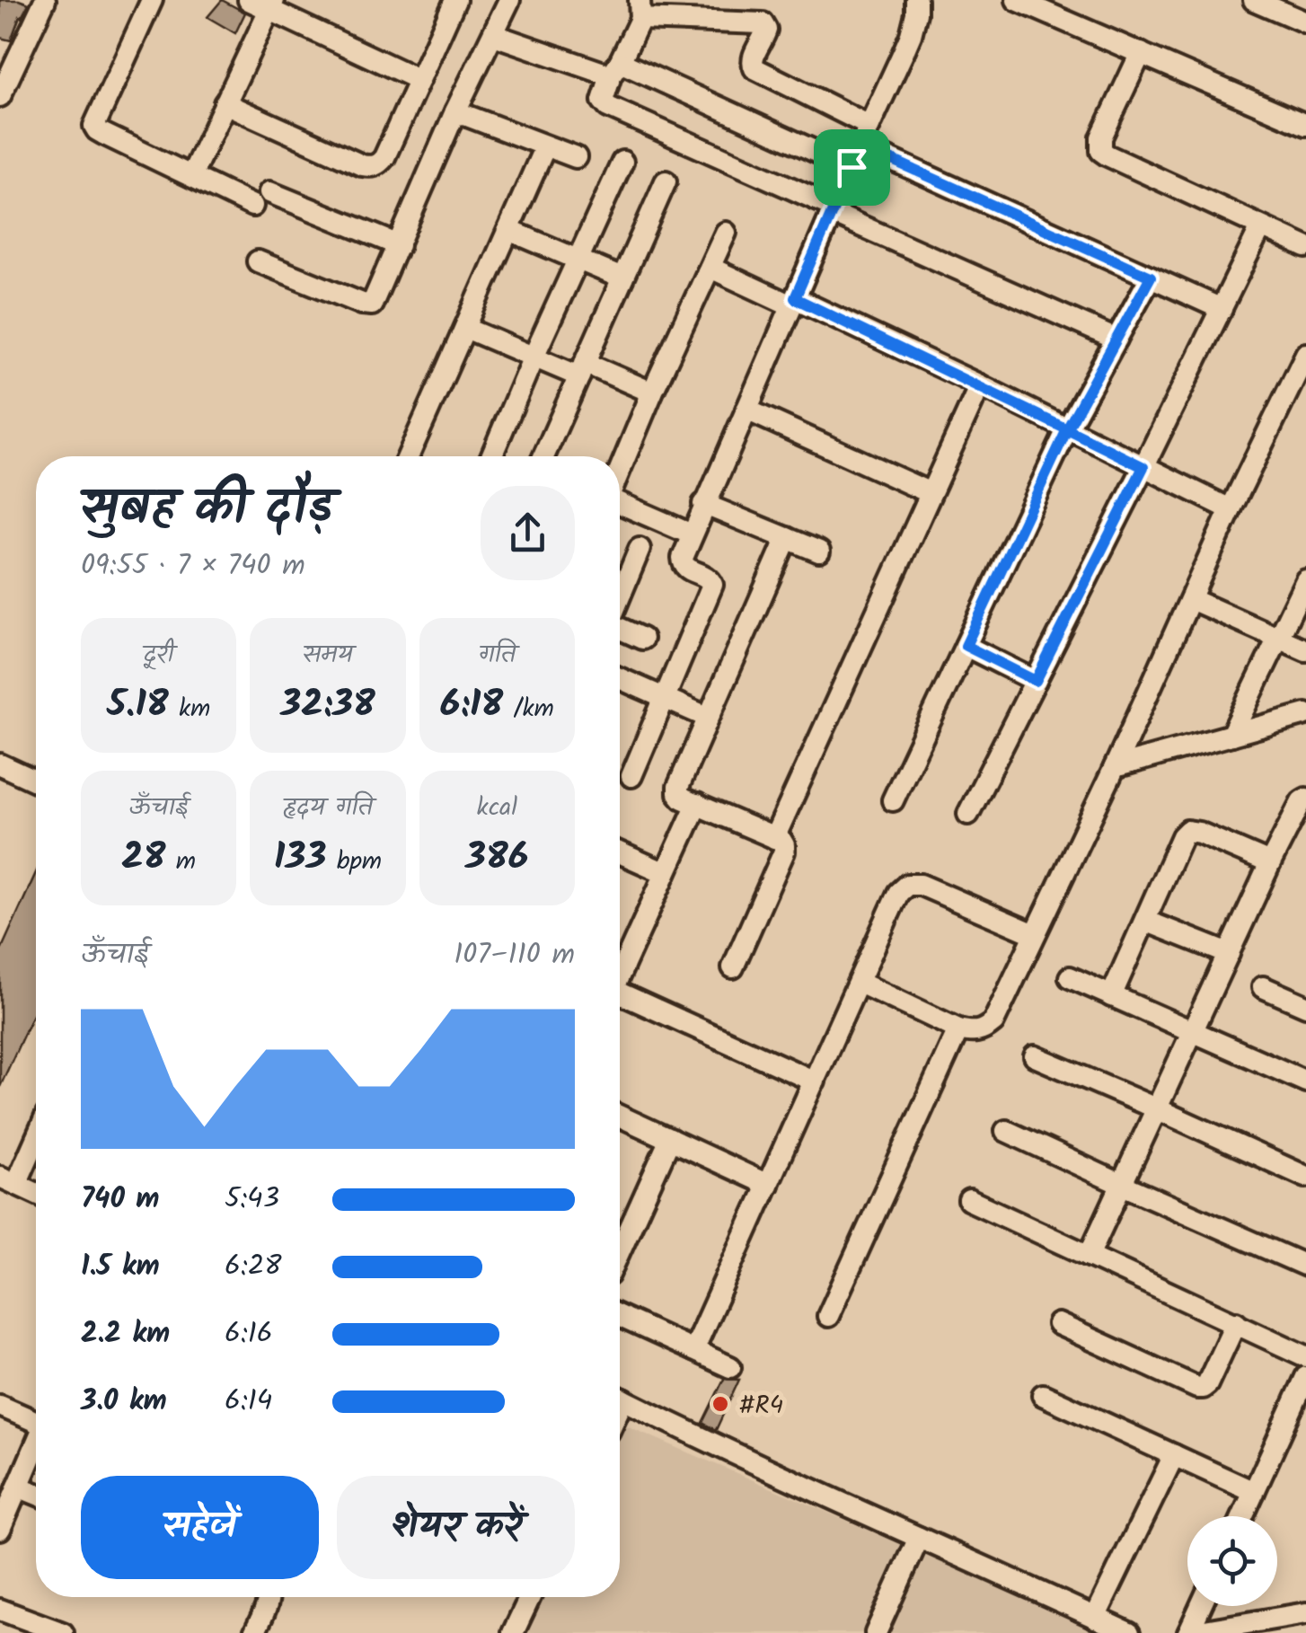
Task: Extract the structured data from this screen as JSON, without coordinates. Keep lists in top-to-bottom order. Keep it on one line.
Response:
{"places":["#R4"],"page":{"heading":["सुबह की दौड़","09:55 · 7 × 740 m"],"stats":[["दूरी","5.18 km"],["समय","32:38"],["गति","6:18 /km"],["ऊँचाई","28 m"],["हृदय गति","133 bpm"],["kcal","386"]],"chart":["ऊँचाई","107–110 m"],"list":[{"name":"740 m","note":"5:43"},{"name":"1.5 km","note":"6:28"},{"name":"2.2 km","note":"6:16"},{"name":"3.0 km","note":"6:14"}],"buttons":["सहेजें","शेयर करें"]}}
